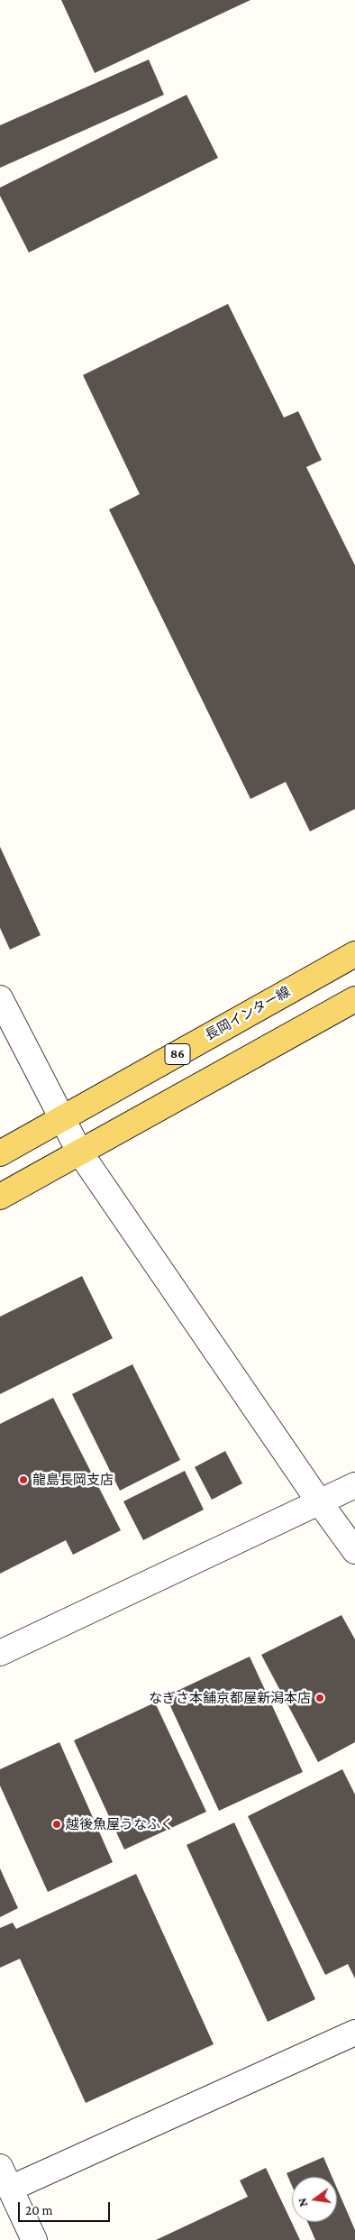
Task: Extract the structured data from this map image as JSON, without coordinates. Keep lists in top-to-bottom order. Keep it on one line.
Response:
{"streets":{"main road":["長岡インター線","86"]},"places":["龍島長岡支店","なぎさ本舗京都屋新潟本店","越後魚屋うなふく"],"scale_bar":"20 m","north":"left"}
